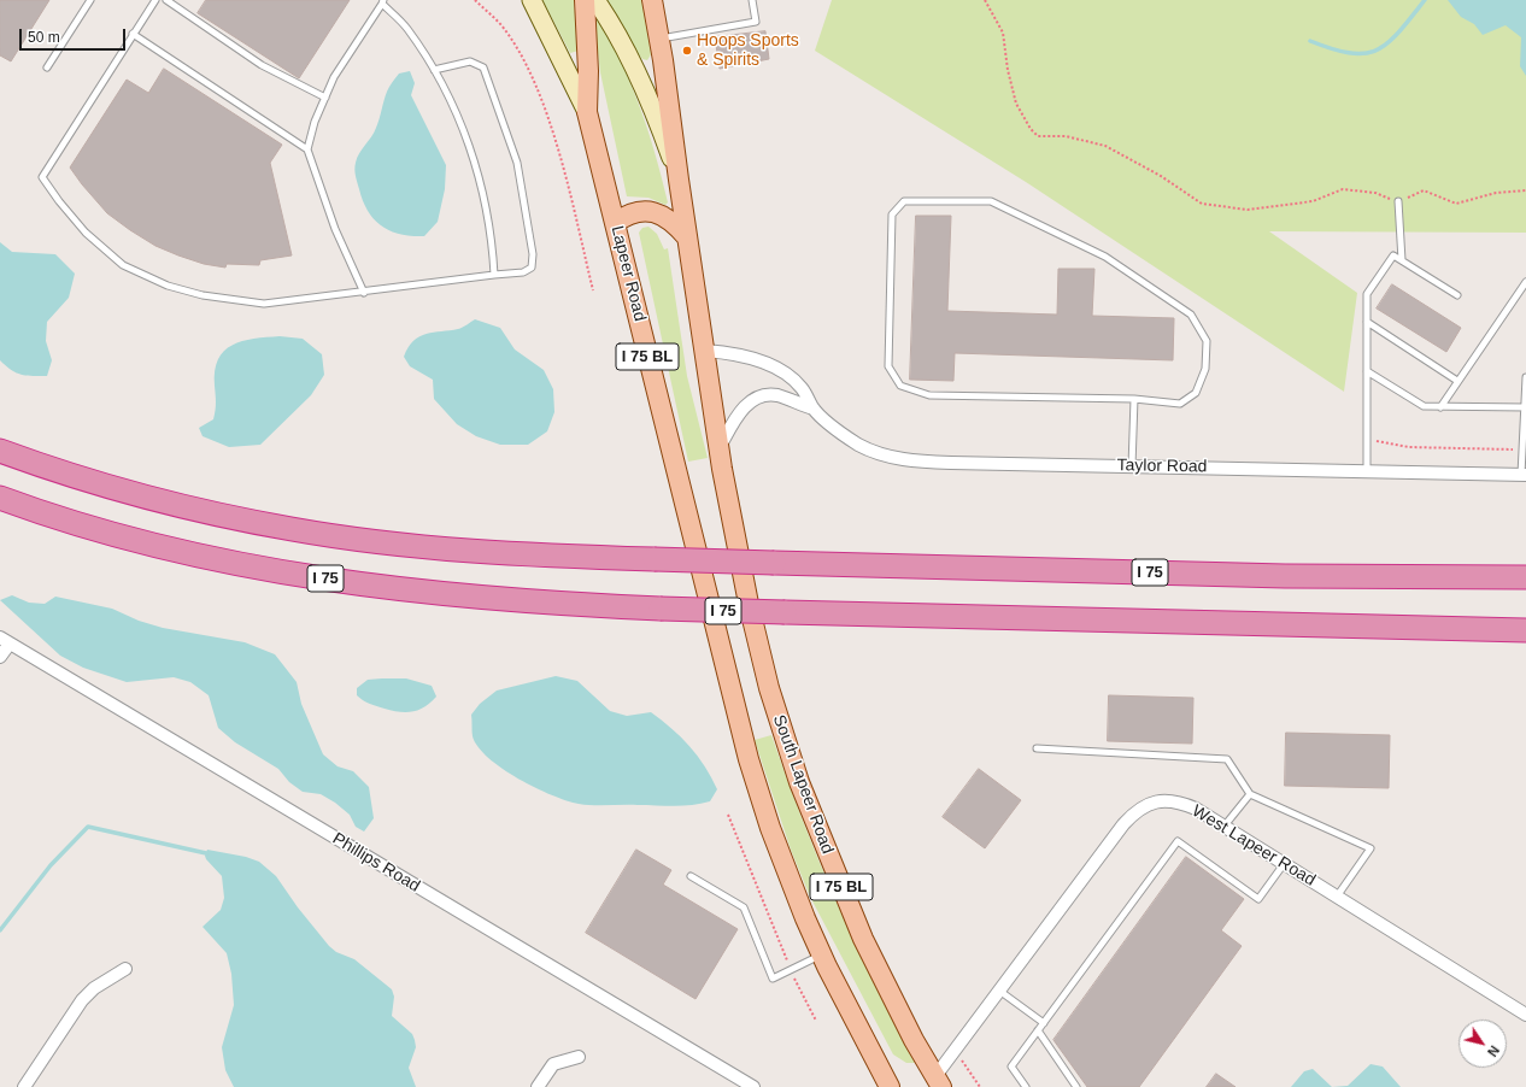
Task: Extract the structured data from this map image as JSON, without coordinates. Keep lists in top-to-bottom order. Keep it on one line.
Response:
{"streets":{"highway":["I 75"],"main road":["Lapeer Road","I 75 BL","South Lapeer Road"],"street":["Taylor Road","West Lapeer Road","Phillips Road"]},"crossings":[["Lapeer Road","I 75 BL"],["I 75 BL","Taylor Road"],["I 75 BL","South Lapeer Road"],["Taylor Road","South Lapeer Road"],["South Lapeer Road","West Lapeer Road"]],"places":["Hoops Sports & Spirits"],"scale_bar":"50 m","north":"bottom right"}
